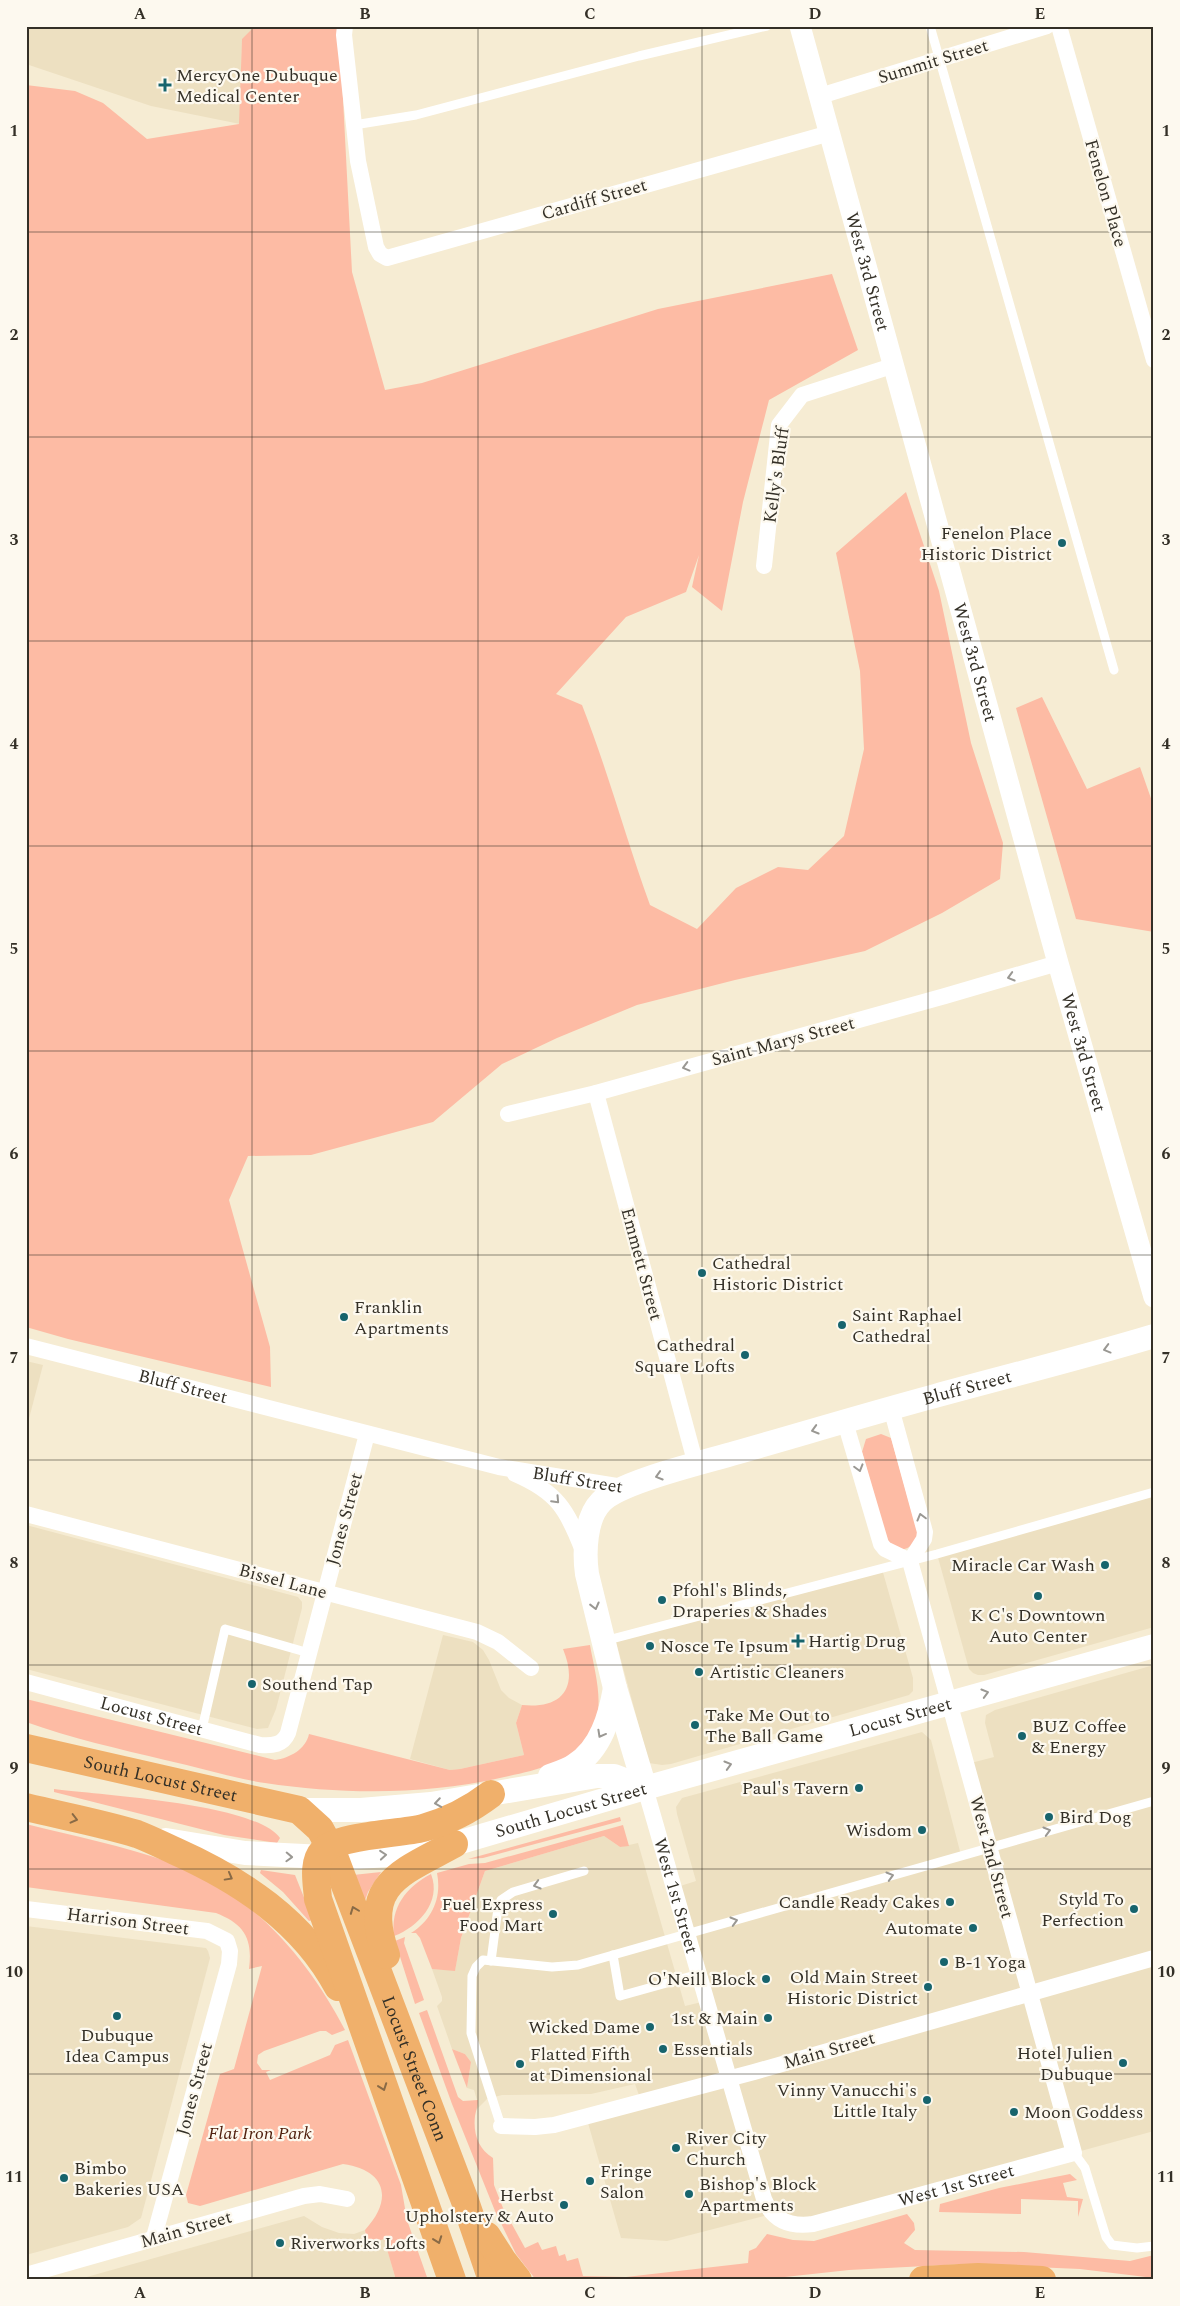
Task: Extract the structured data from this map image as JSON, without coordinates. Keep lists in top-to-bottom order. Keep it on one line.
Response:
{"streets":{"highway":["South Locust Street","Locust Street Conn"],"main road":["Bluff Street","Locust Street","West 1st Street"],"street":["Summit Street","Fenelon Place","Cardiff Street","West 3rd Street","Kelly's Bluff","Saint Marys Street","Emmett Street","Jones Street","Bissel Lane","West 2nd Street","Harrison Street","Main Street"]},"crossings":[["Summit Street","West 3rd Street"],["Cardiff Street","West 3rd Street"],["West 3rd Street","Kelly's Bluff"],["West 3rd Street","Saint Marys Street"],["Saint Marys Street","Emmett Street"],["Emmett Street","Bluff Street"],["Bluff Street","Jones Street"],["Bluff Street","West 1st Street"],["Jones Street","Bissel Lane"],["Jones Street","Locust Street"],["Jones Street","Harrison Street"],["Jones Street","Main Street"],["Locust Street","South Locust Street"],["Locust Street","West 2nd Street"],["Locust Street","West 1st Street"],["South Locust Street","West 1st Street"],["South Locust Street","Locust Street Conn"],["West 2nd Street","West 1st Street"],["West 2nd Street","Main Street"],["West 1st Street","Main Street"]],"one_way":["Saint Marys Street","Bluff Street","Locust Street"],"parks":["Flat Iron Park"],"places":{"health":["MercyOne Dubuque Medical Center","Hartig Drug"],"other":["Fenelon Place Historic District","Cathedral Historic District","Franklin Apartments","Saint Raphael Cathedral","Cathedral Square Lofts","Miracle Car Wash","K C's Downtown Auto Center","Pfohl's Blinds, Draperies & Shades","Nosce Te Ipsum","Artistic Cleaners","Southend Tap","Take Me Out to The Ball Game","BUZ Coffee & Energy","Paul's Tavern","Bird Dog","Wisdom","Candle Ready Cakes","Styld To Perfection","Fuel Express Food Mart","Automate","B-1 Yoga","O'Neill Block","Old Main Street Historic District","Dubuque Idea Campus","1st & Main","Wicked Dame","Essentials","Hotel Julien Dubuque","Flatted Fifth at Dimensional","Vinny Vanucchi's Little Italy","Moon Goddess","River City Church","Bimbo Bakeries USA","Fringe Salon","Bishop's Block Apartments","Herbst Upholstery & Auto","Riverworks Lofts"]},"grid":{"columns":["A","B","C","D","E"],"rows":["1","2","3","4","5","6","7","8","9","10","11"]}}
